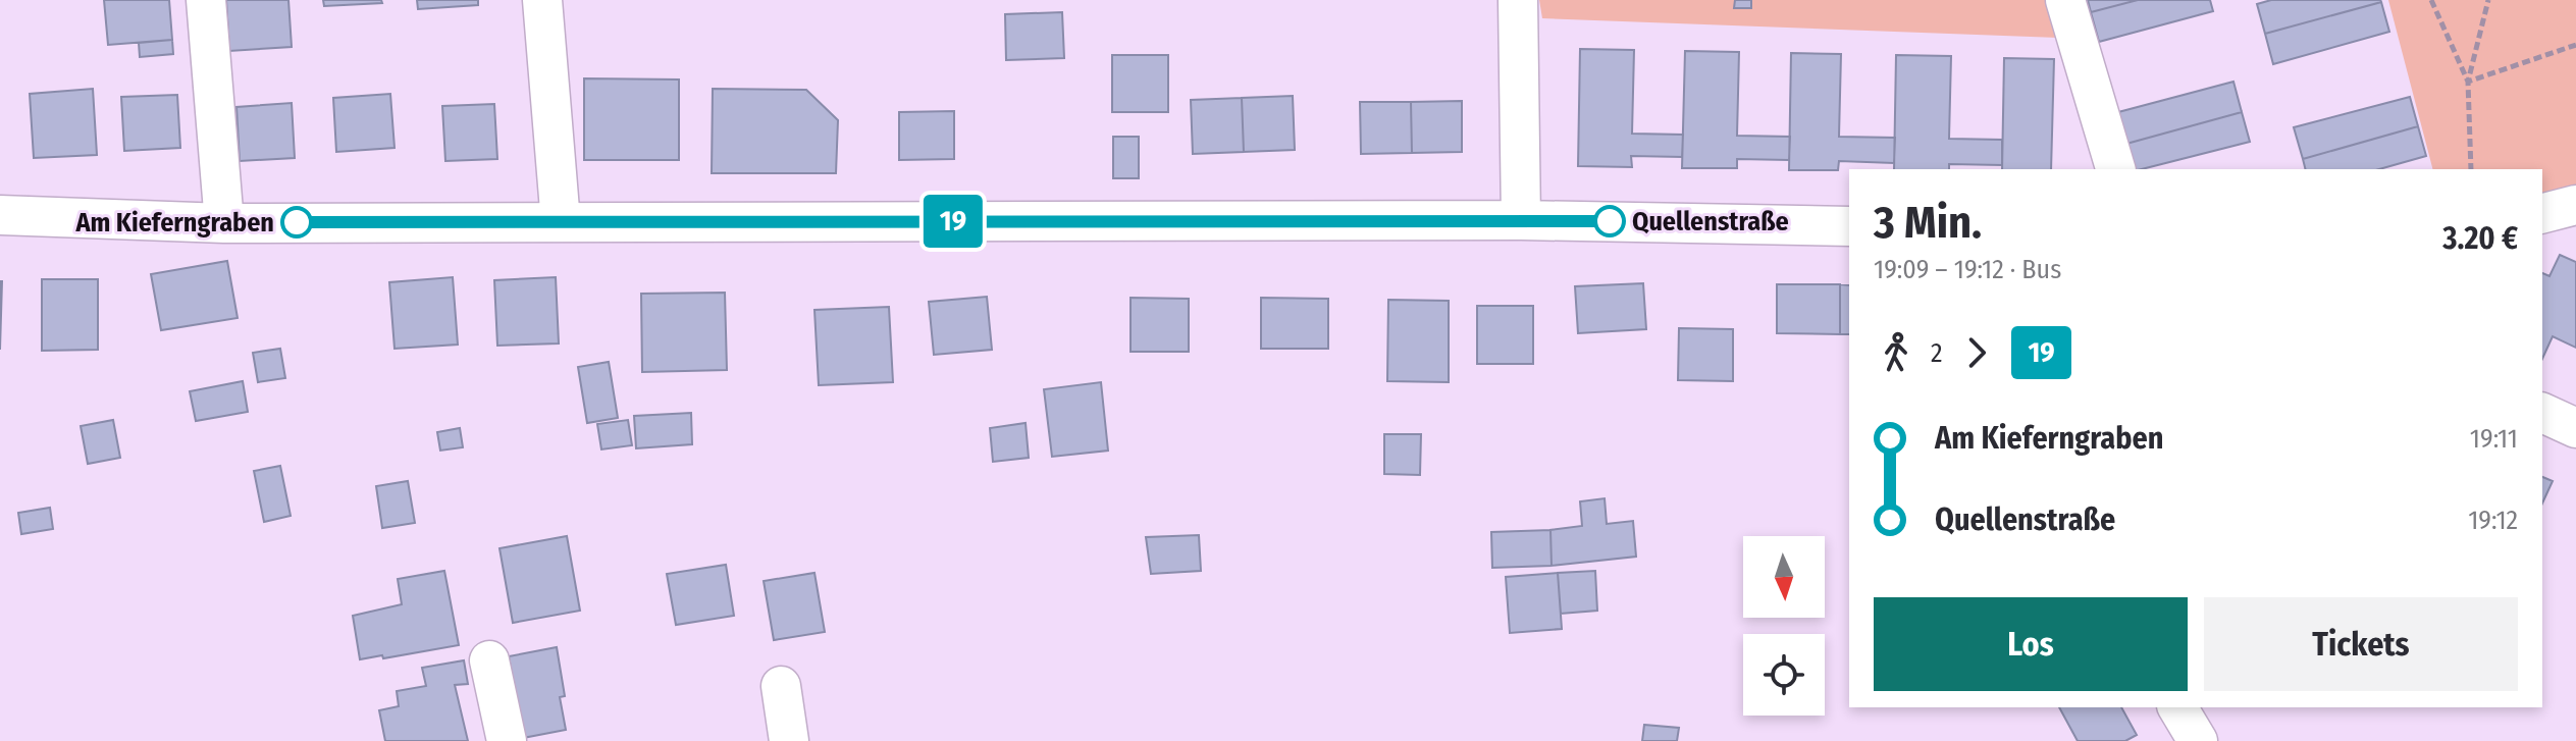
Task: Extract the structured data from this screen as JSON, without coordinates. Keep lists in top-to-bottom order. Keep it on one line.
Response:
{"places":["Quellenstraße","Am Kieferngraben"],"lines":["bus line 19"],"north":"bottom","page":{"on_map":"19","heading":["3 Min.","19:09 – 19:12 · Bus","3.20 €"],"legs":["2","19"],"list":[{"name":"Am Kieferngraben","value":"19:11"},{"name":"Quellenstraße","value":"19:12"}],"buttons":["Los","Tickets"]}}
